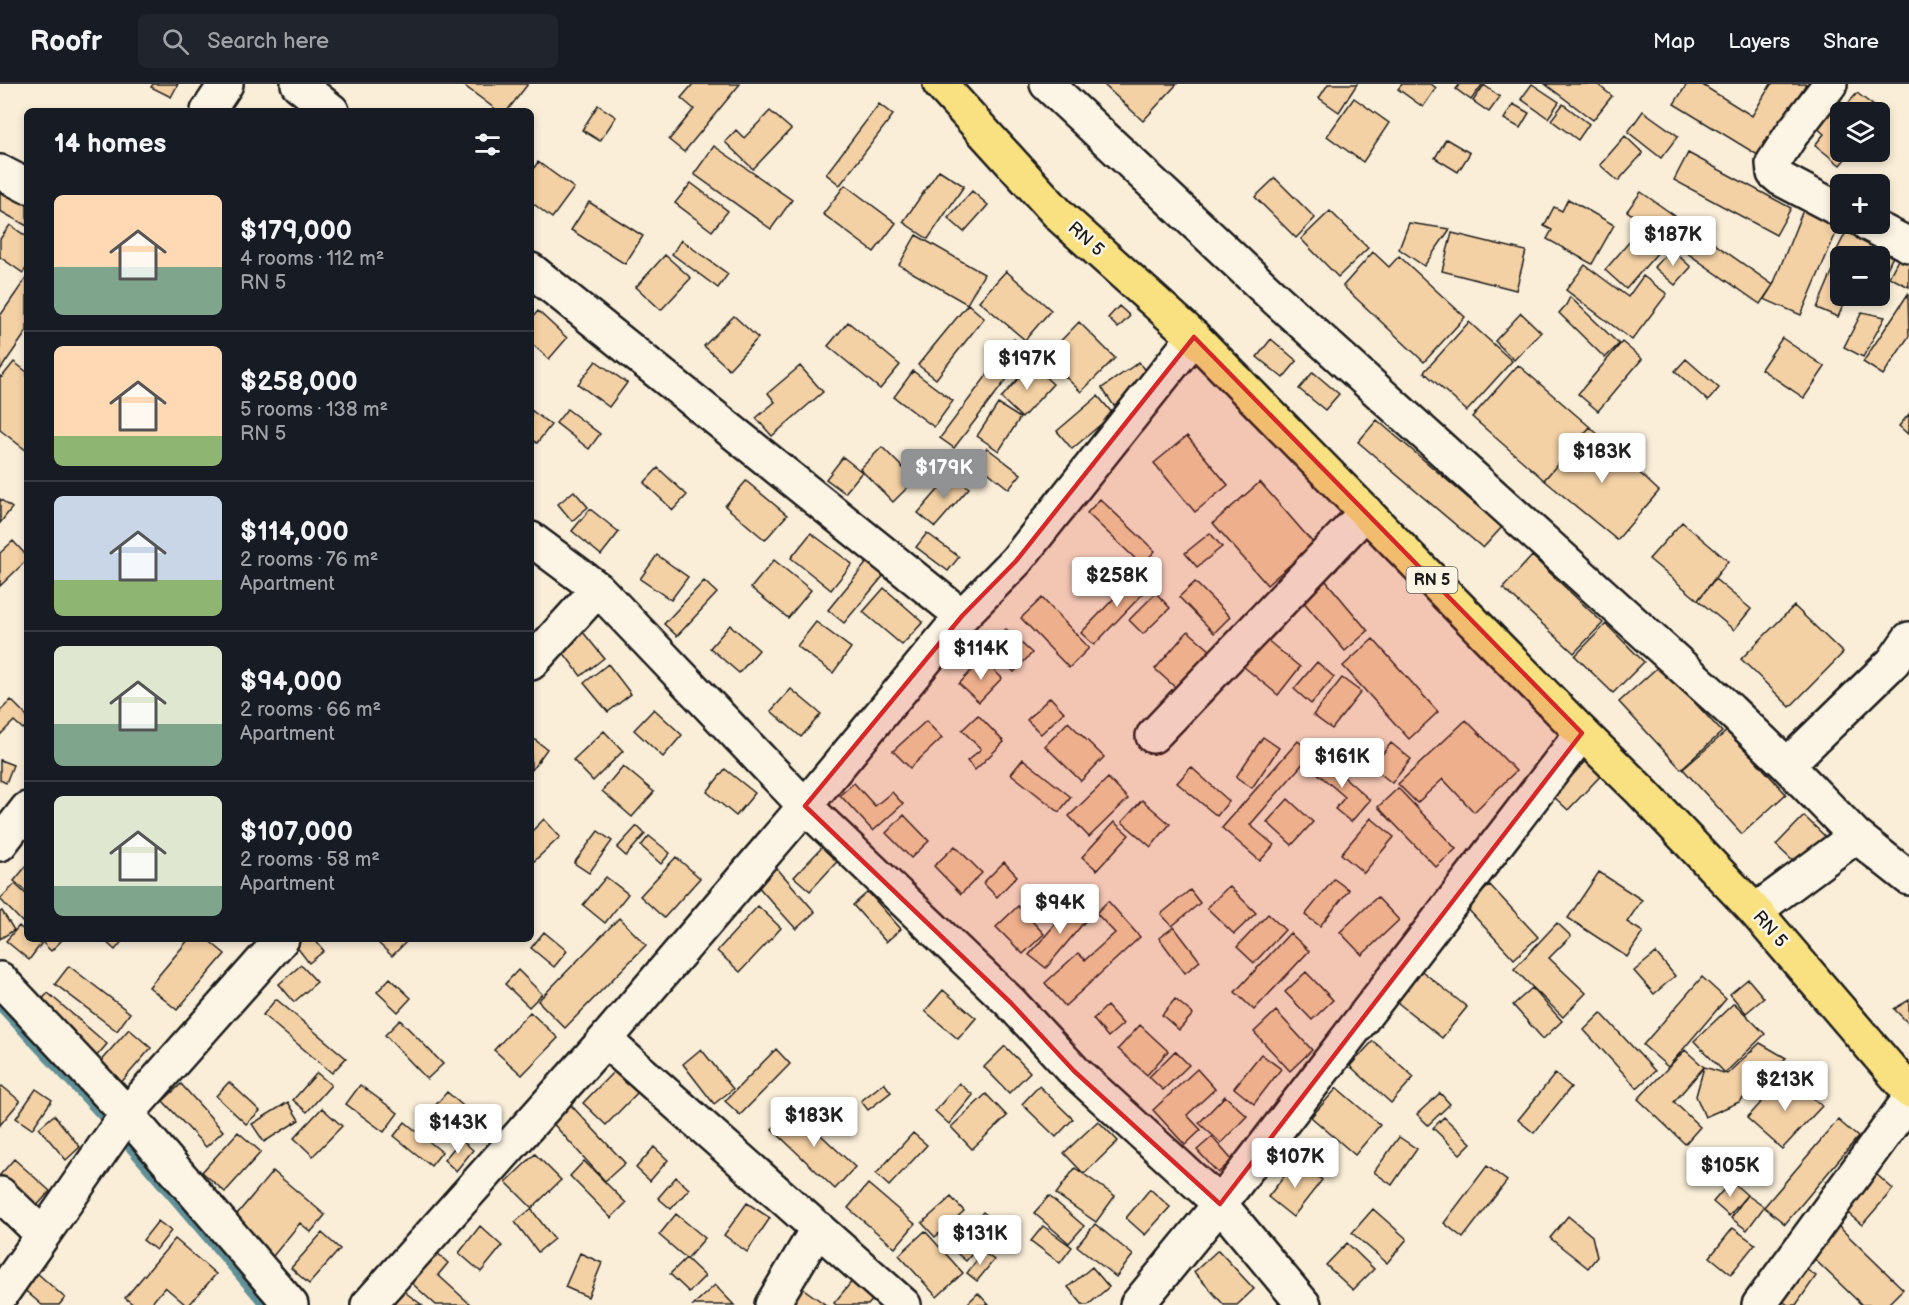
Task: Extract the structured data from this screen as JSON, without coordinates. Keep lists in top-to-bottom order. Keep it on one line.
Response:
{"streets":{"main road":["RN 5"]},"page":{"header":"Roofr","search":"Search here","nav":["Map","Layers","Share"],"map_buttons":["+","−"],"heading":"14 homes","list":[{"name":"$179,000","note":"4 rooms · 112 m² · RN 5"},{"name":"$258,000","note":"5 rooms · 138 m² · RN 5"},{"name":"$114,000","note":"2 rooms · 76 m² · Apartment"},{"name":"$94,000","note":"2 rooms · 66 m² · Apartment"},{"name":"$107,000","note":"2 rooms · 58 m² · Apartment"}],"price":["$187K","$197K","$183K","$179K","$258K","$114K","$161K","$94K","$213K","$183K","$143K","$107K","$105K","$131K"]}}
